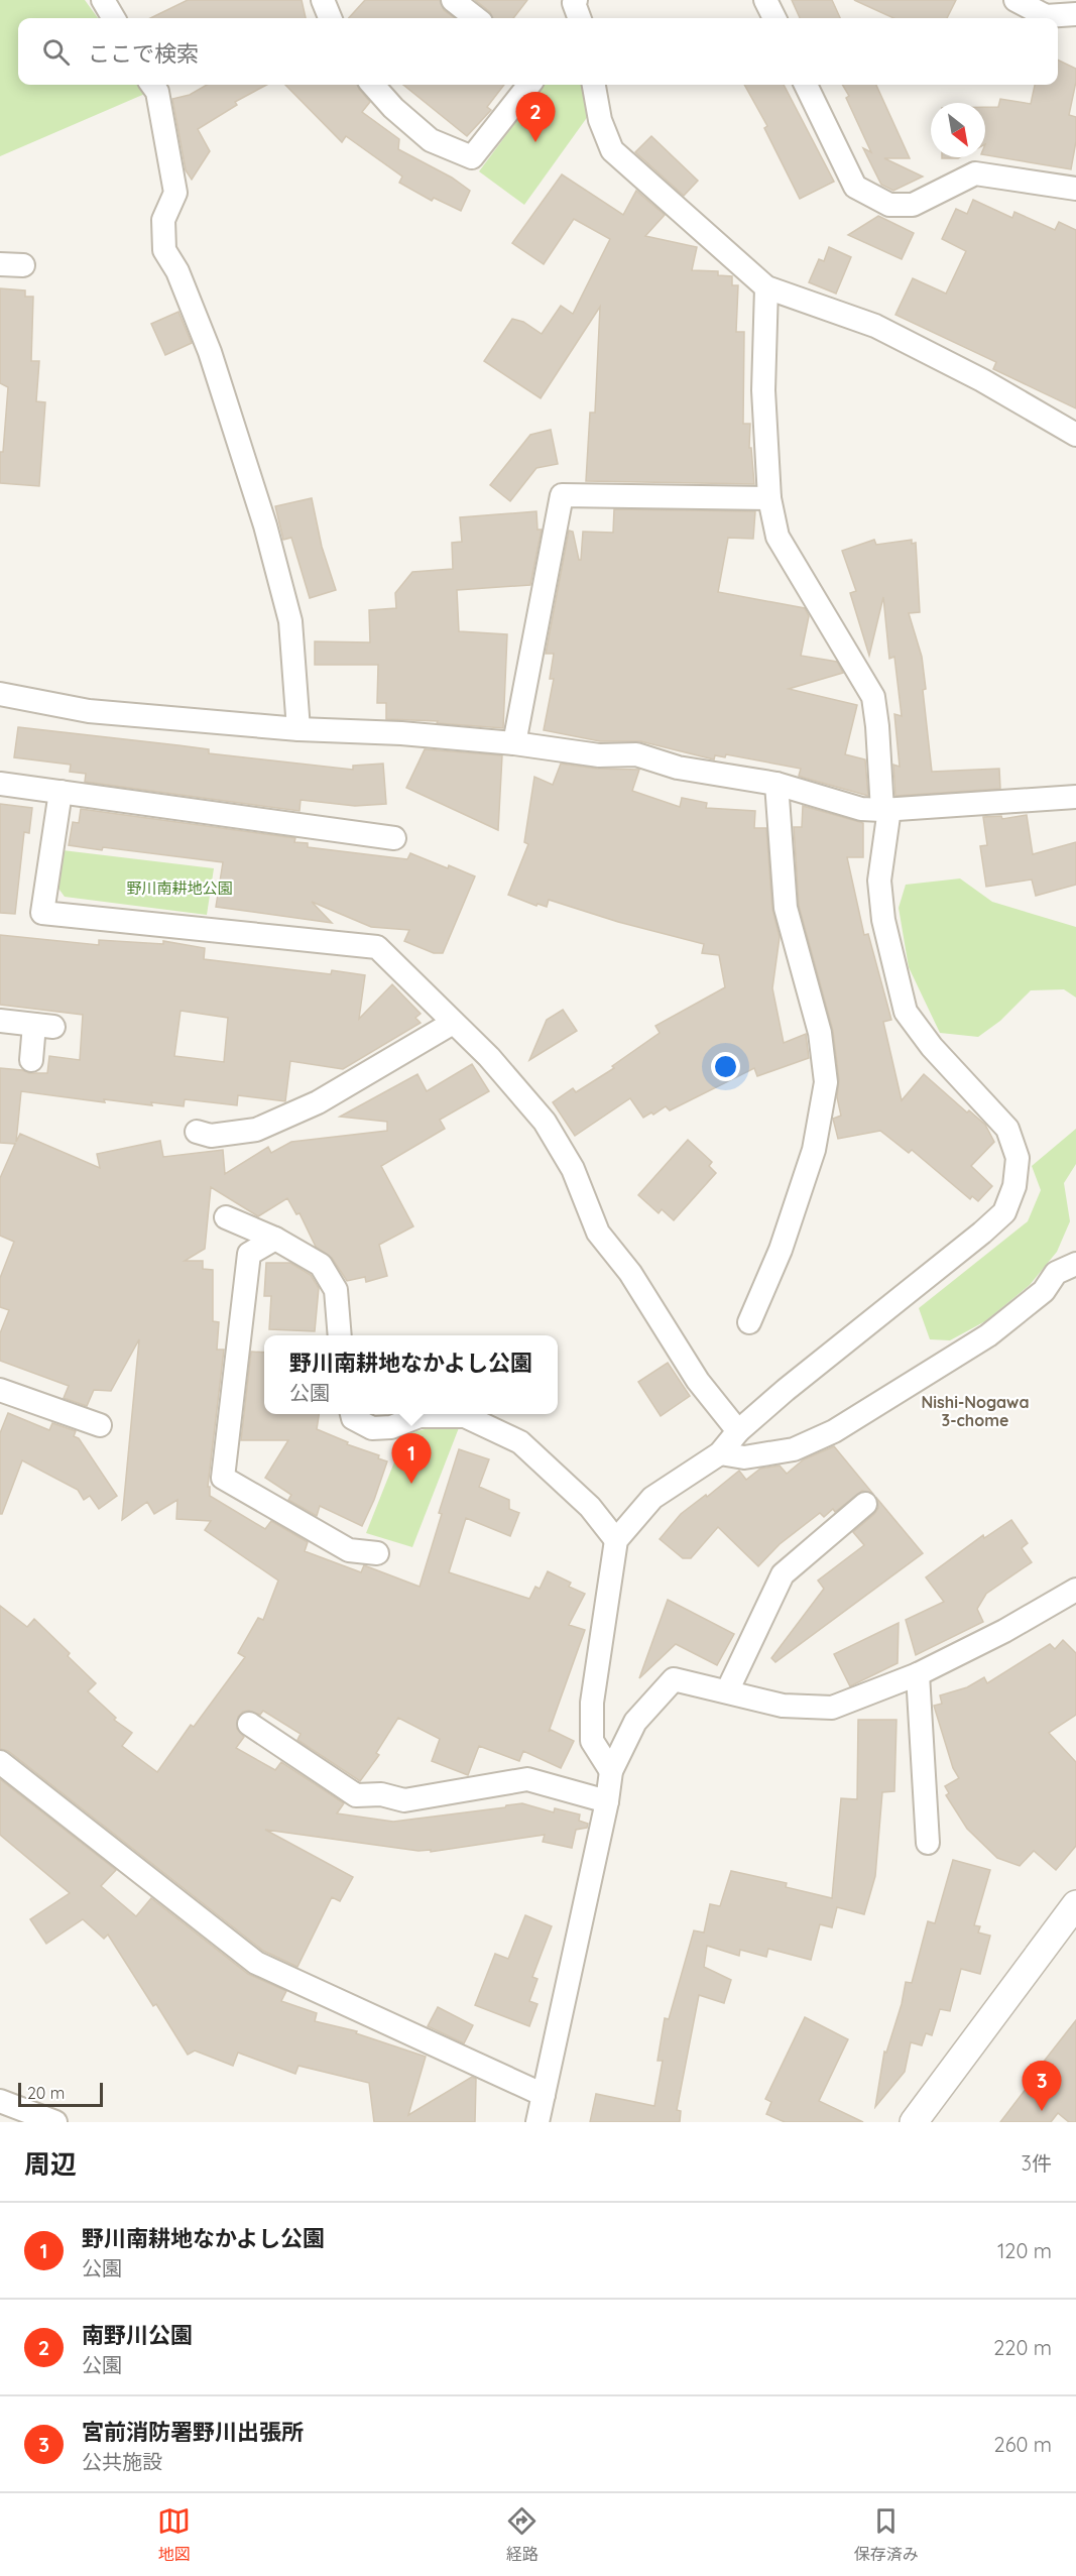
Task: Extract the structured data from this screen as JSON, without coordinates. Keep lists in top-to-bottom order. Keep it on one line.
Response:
{"districts":["Nishi-Nogawa 3-chome"],"parks":["野川南耕地公園"],"scale_bar":"20 m","north":"bottom right","page":{"search":"ここで検索","pins":["2","1","3"],"popup":["野川南耕地なかよし公園","公園"],"scale":"20 m","heading":["周辺","3件"],"list":[{"mark":"1","name":"野川南耕地なかよし公園","note":"公園","value":"120 m"},{"mark":"2","name":"南野川公園","note":"公園","value":"220 m"},{"mark":"3","name":"宮前消防署野川出張所","note":"公共施設","value":"260 m"}],"nav":["地図","経路","保存済み"]}}
